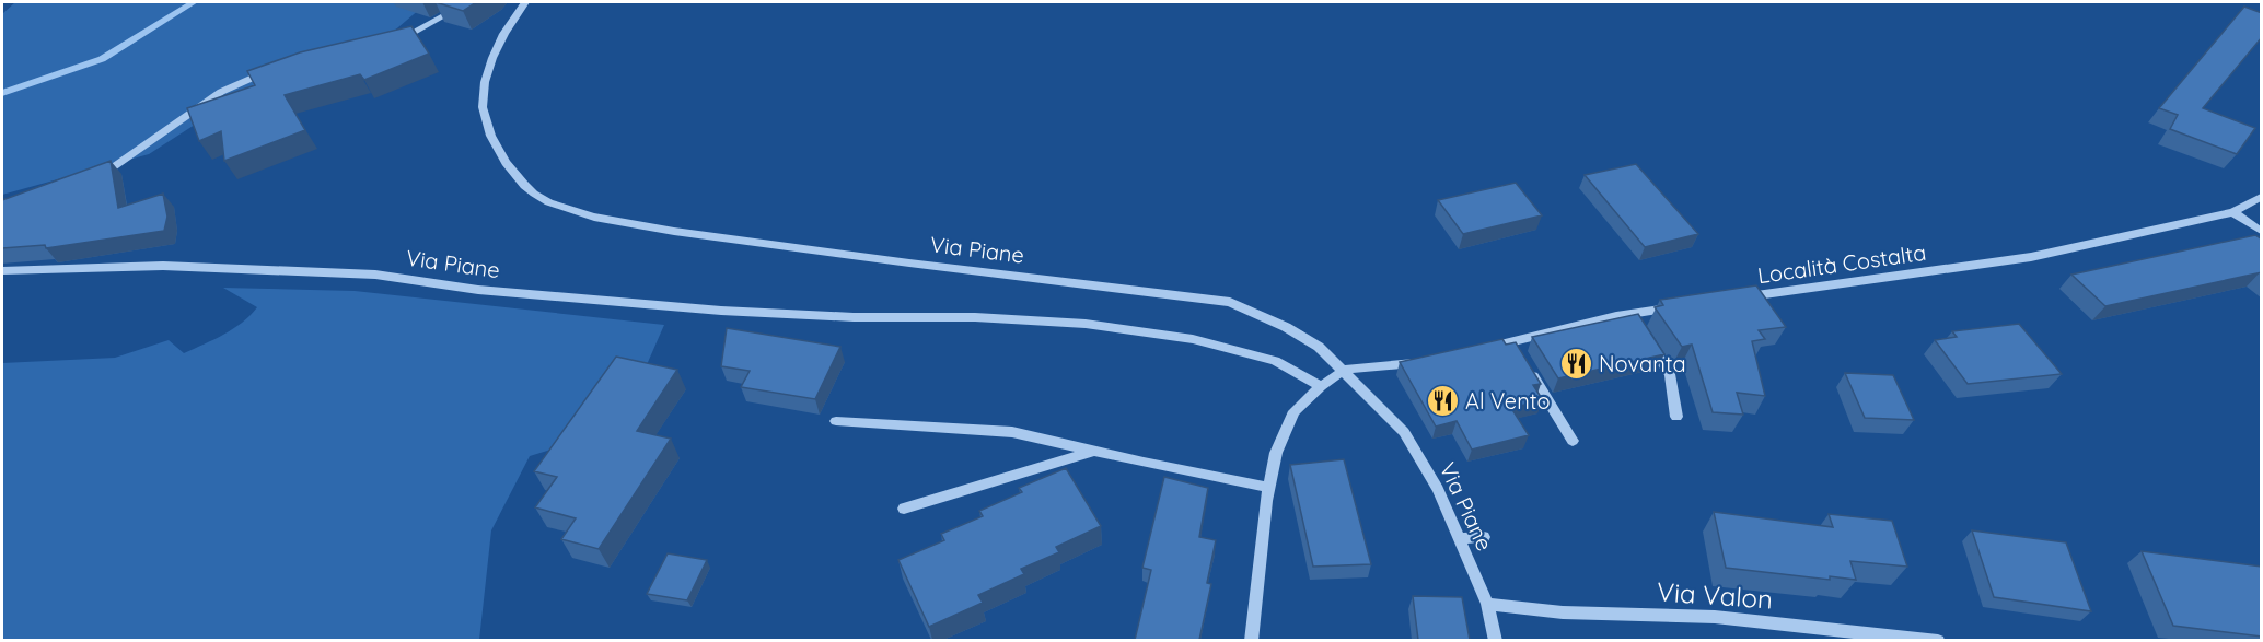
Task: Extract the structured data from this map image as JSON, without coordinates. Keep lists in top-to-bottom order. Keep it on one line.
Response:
{"streets":{"street":["Via Piane","Località Costalta","Via Valon"]},"crossings":[["Via Piane","Via Valon"]],"places":{"restaurant":["Novanta","Al Vento"]}}
